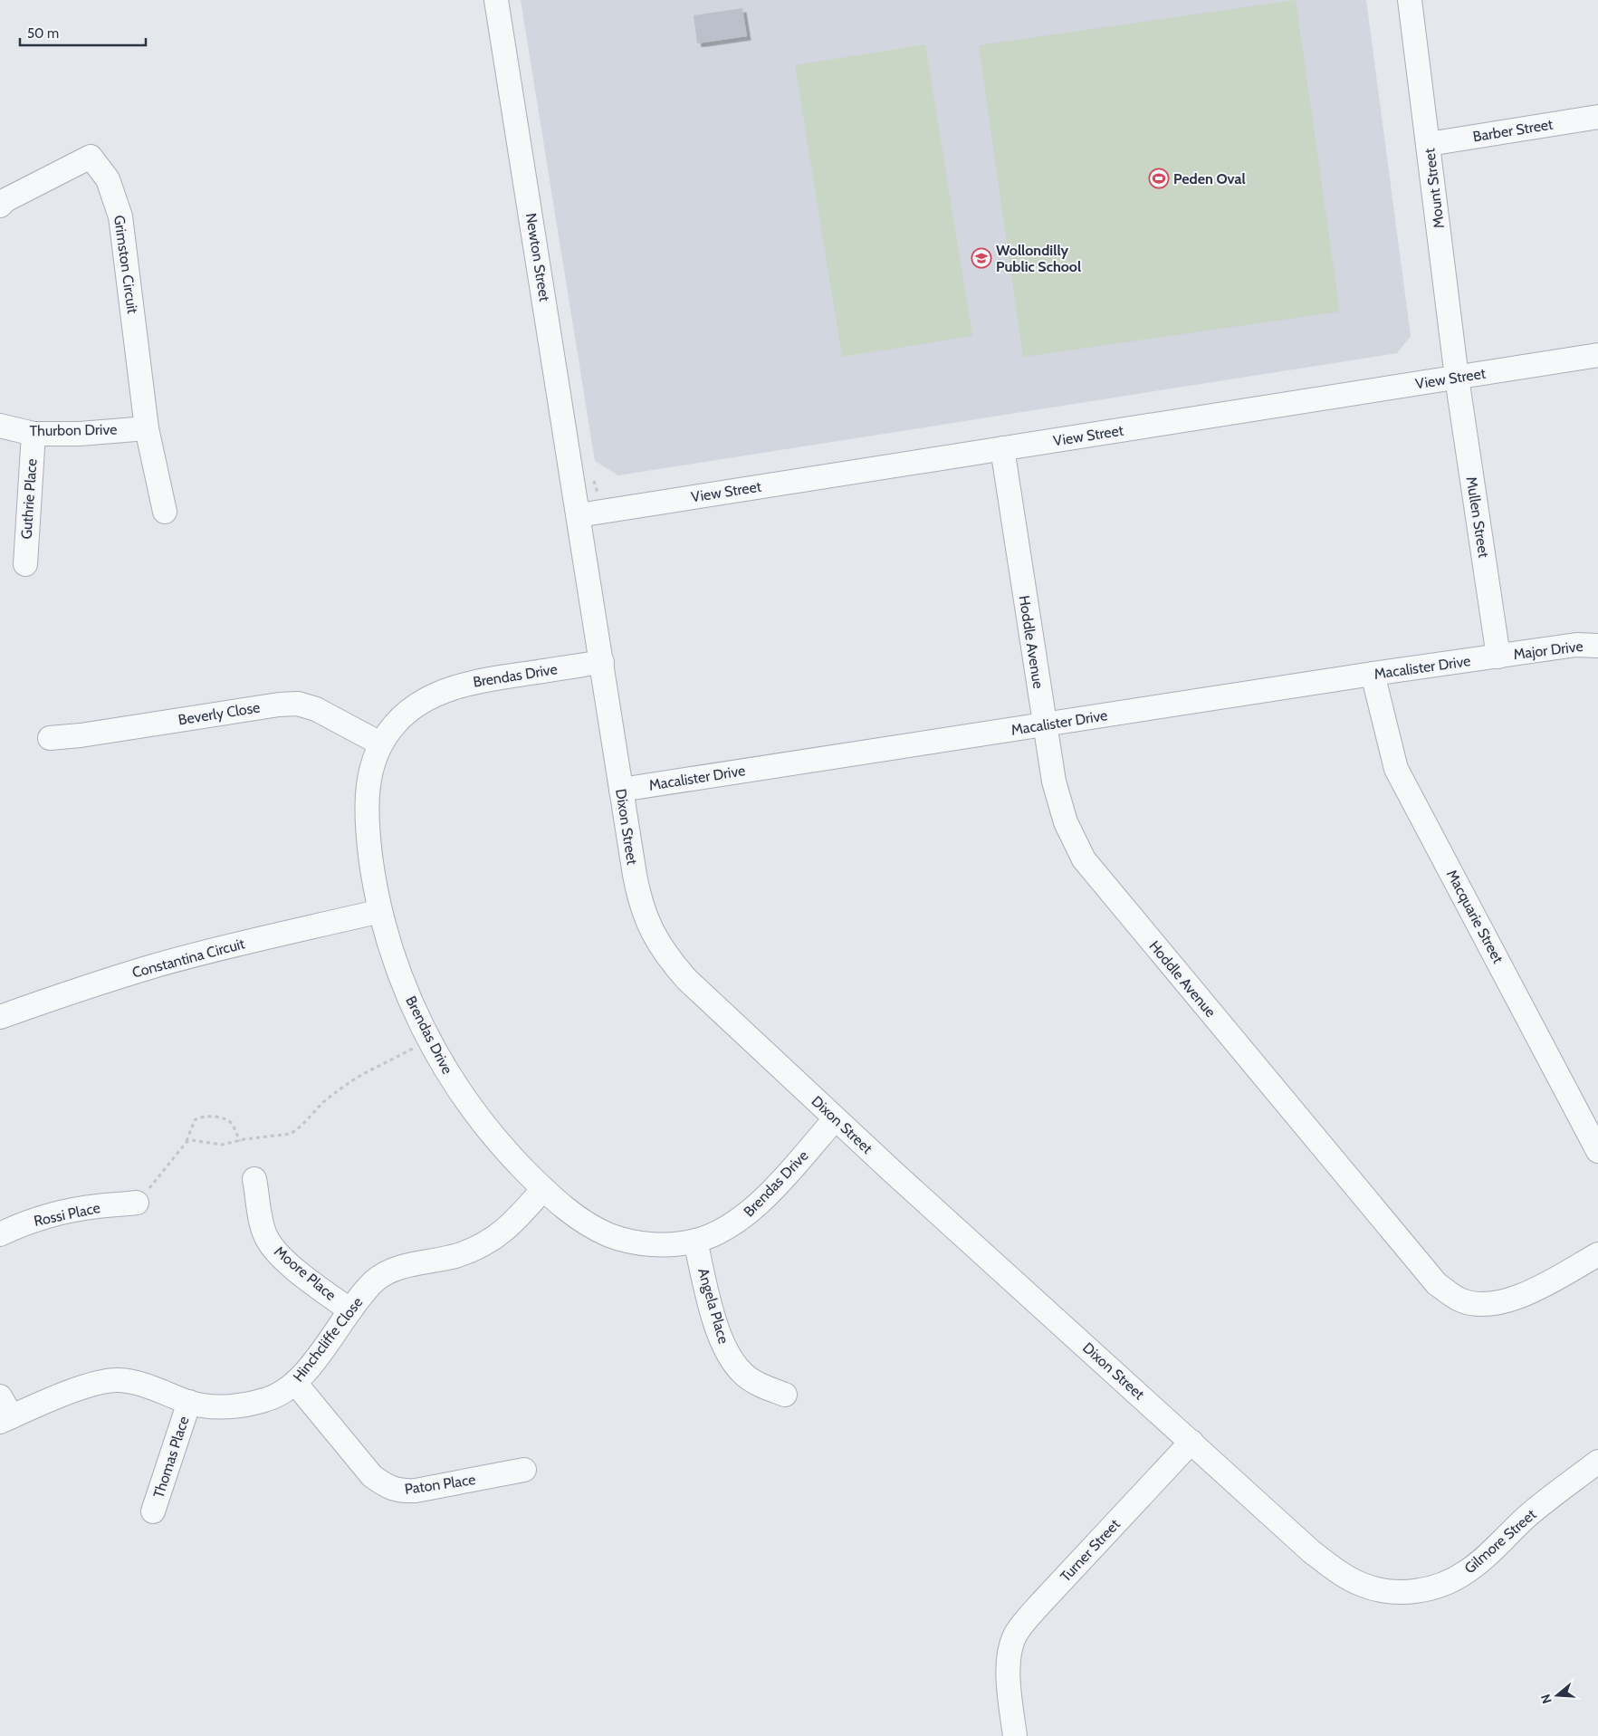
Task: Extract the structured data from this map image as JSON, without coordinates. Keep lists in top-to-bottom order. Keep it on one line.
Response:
{"streets":{"street":["Barber Street","Mount Street","Newton Street","Grimston Circuit","View Street","Thurbon Drive","Guthrie Place","Mullen Street","Hoddle Avenue","Major Drive","Macalister Drive","Brendas Drive","Beverly Close","Dixon Street","Macquarie Street","Constantina Circuit","Rossi Place","Moore Place","Angela Place","Hinchcliffe Close","Thomas Place","Paton Place","Gilmore Street","Turner Street"]},"crossings":[["Barber Street","Mount Street"],["Mount Street","View Street"],["Mount Street","Mullen Street"],["Newton Street","View Street"],["Newton Street","Dixon Street"],["Grimston Circuit","Thurbon Drive"],["View Street","Mullen Street"],["View Street","Hoddle Avenue"],["View Street","Dixon Street"],["Thurbon Drive","Guthrie Place"],["Mullen Street","Major Drive"],["Mullen Street","Macalister Drive"],["Hoddle Avenue","Macalister Drive"],["Major Drive","Macalister Drive"],["Macalister Drive","Dixon Street"],["Macalister Drive","Macquarie Street"],["Brendas Drive","Beverly Close"],["Brendas Drive","Dixon Street"],["Brendas Drive","Constantina Circuit"],["Brendas Drive","Angela Place"],["Brendas Drive","Hinchcliffe Close"],["Dixon Street","Gilmore Street"],["Dixon Street","Turner Street"],["Moore Place","Hinchcliffe Close"],["Hinchcliffe Close","Thomas Place"],["Hinchcliffe Close","Paton Place"]],"places":{"sports":["Peden Oval"],"school or university":["Wollondilly Public School"]},"scale_bar":"50 m","north":"left"}
